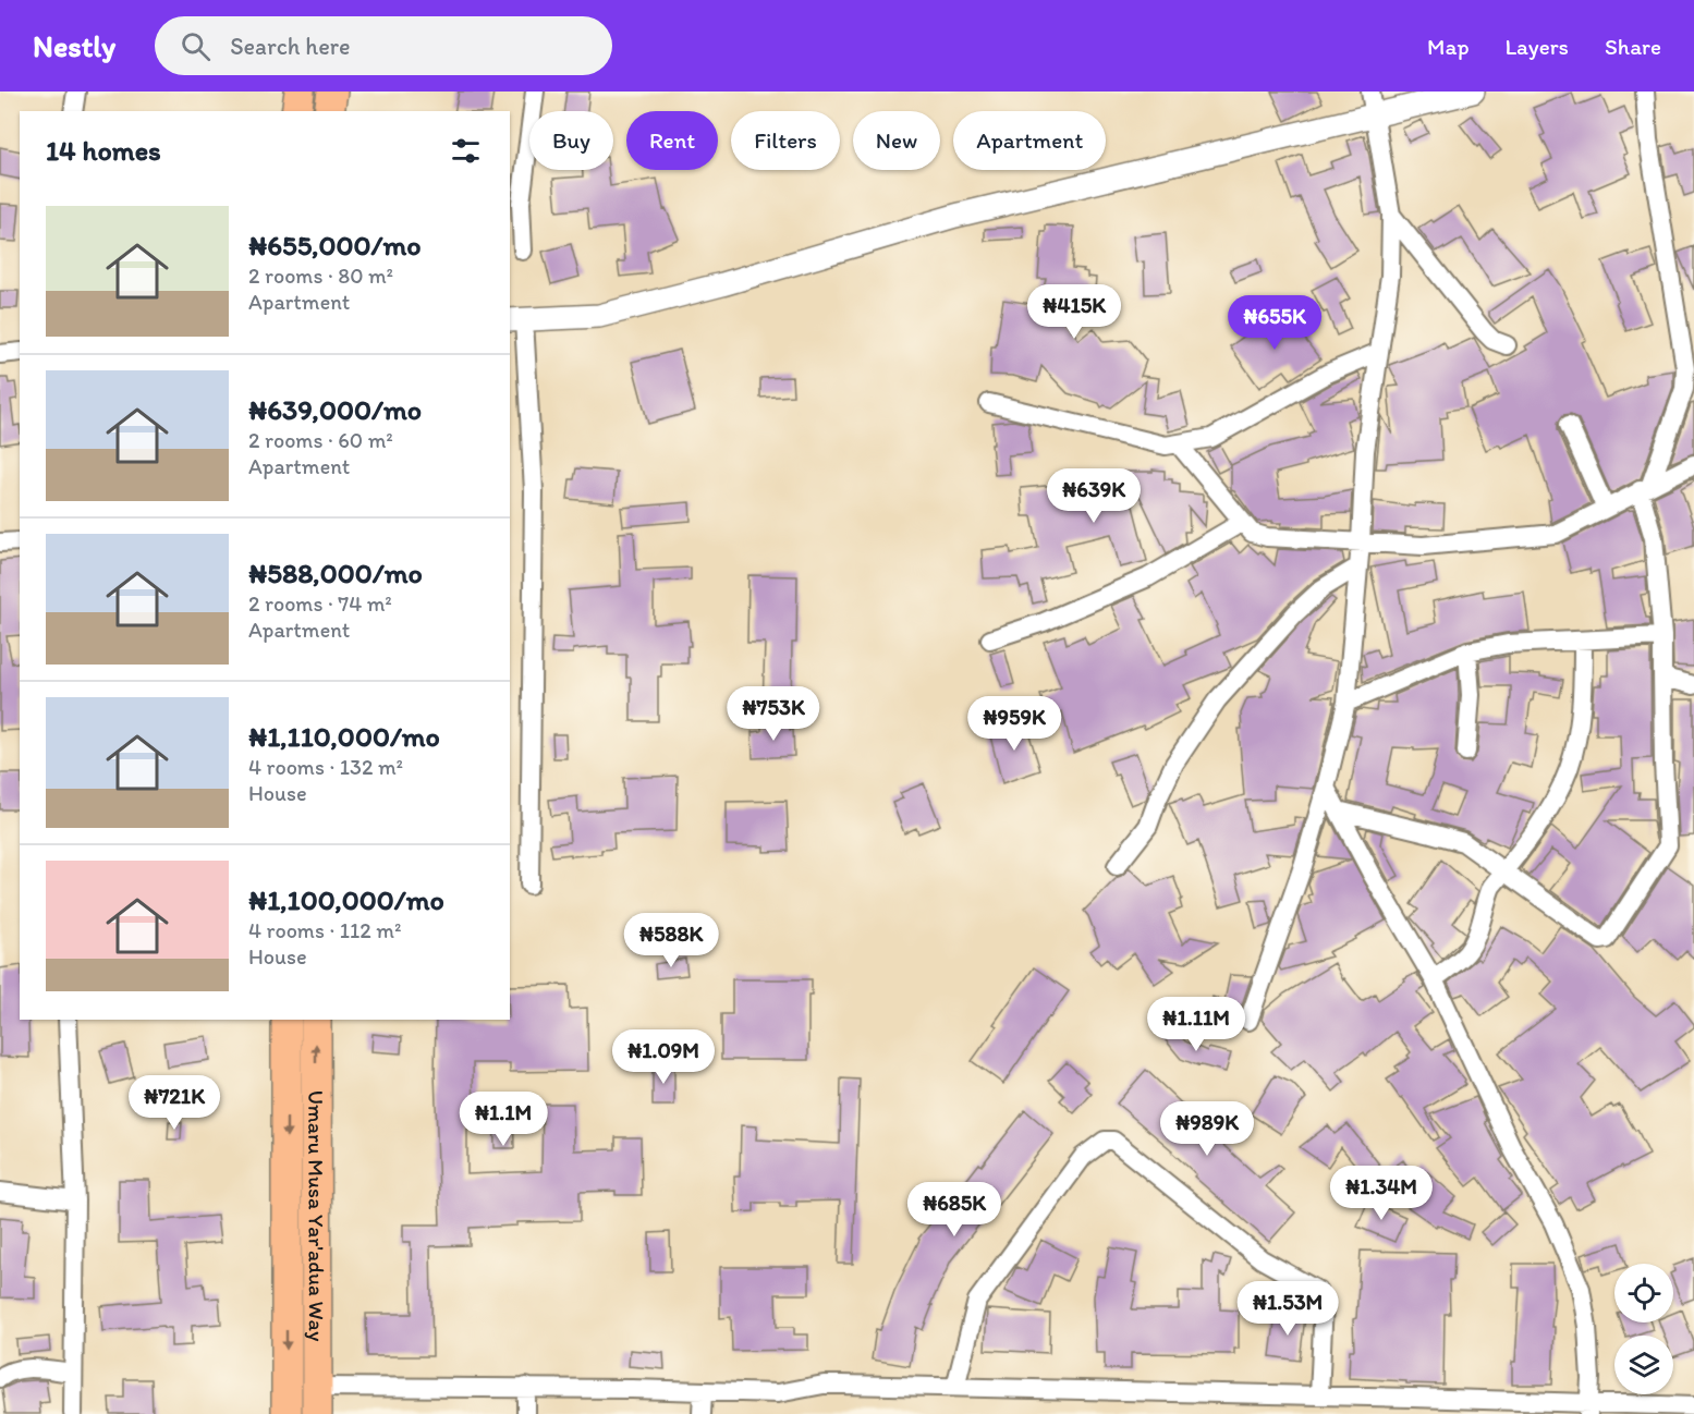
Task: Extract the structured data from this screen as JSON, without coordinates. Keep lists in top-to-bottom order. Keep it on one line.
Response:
{"streets":{"main road":["Umaru Musa Yar'adua Way"]},"page":{"header":"Nestly","search":"Search here","nav":["Map","Layers","Share"],"chip":["Buy","Rent","Filters","New","Apartment"],"heading":"14 homes","list":[{"name":"₦655,000/mo","note":"2 rooms · 80 m² · Apartment"},{"name":"₦639,000/mo","note":"2 rooms · 60 m² · Apartment"},{"name":"₦588,000/mo","note":"2 rooms · 74 m² · Apartment"},{"name":"₦1,110,000/mo","note":"4 rooms · 132 m² · House"},{"name":"₦1,100,000/mo","note":"4 rooms · 112 m² · House"}],"price":["₦415K","₦655K","₦639K","₦753K","₦959K","₦588K","₦1.11M","₦1.09M","₦721K","₦1.1M","₦989K","₦1.34M","₦685K","₦1.53M"]}}
